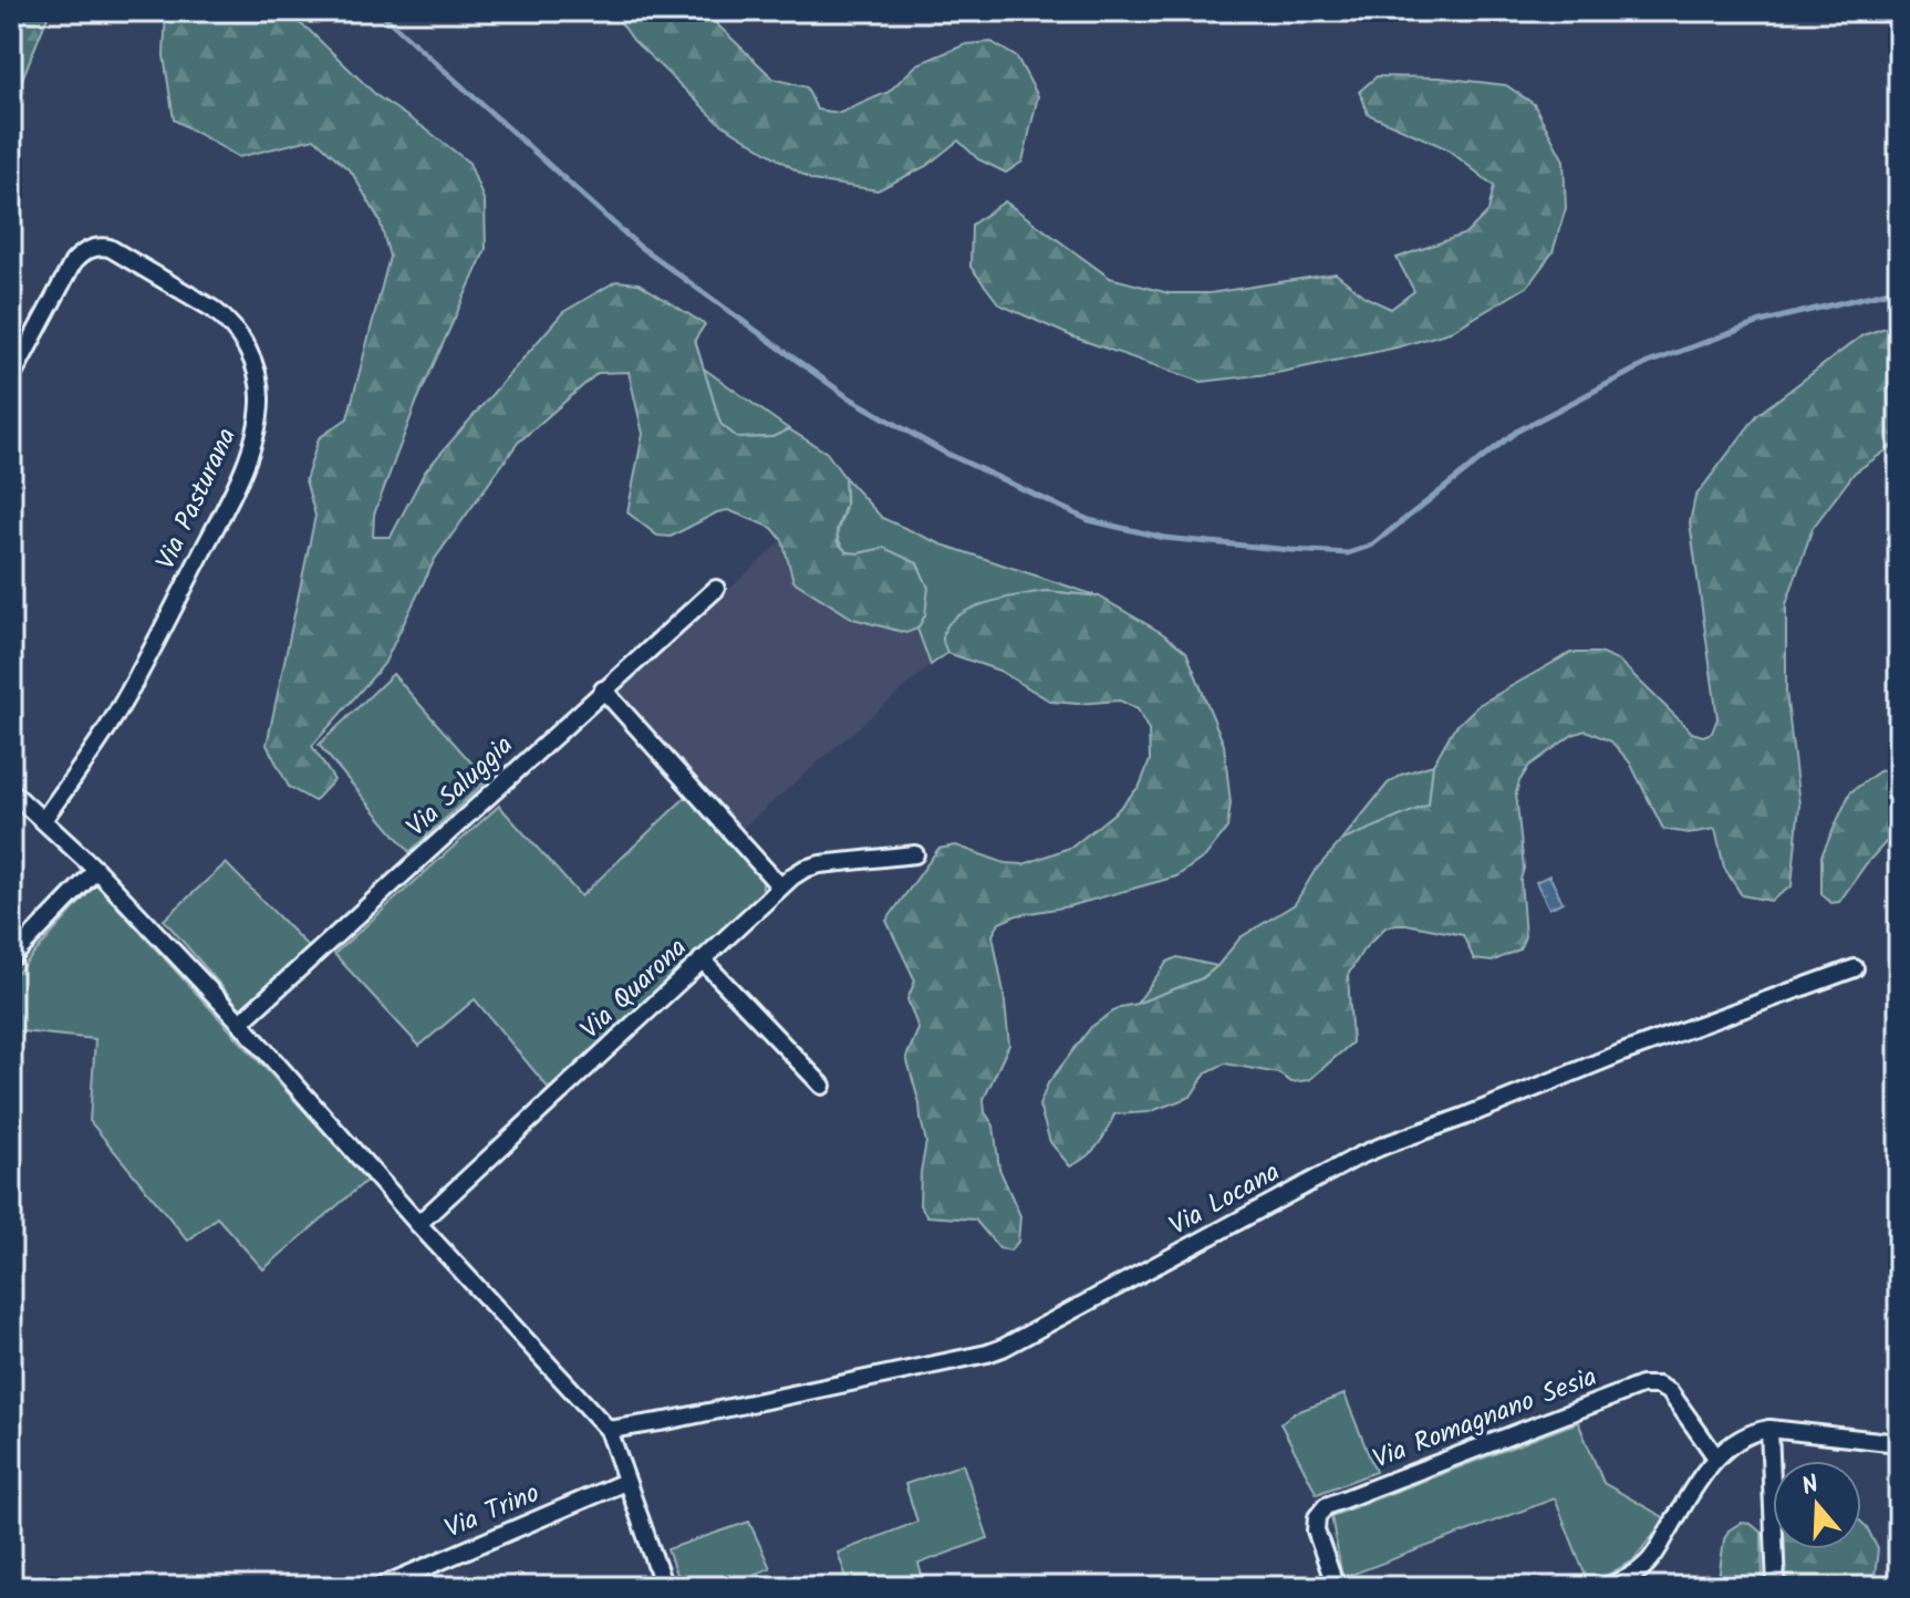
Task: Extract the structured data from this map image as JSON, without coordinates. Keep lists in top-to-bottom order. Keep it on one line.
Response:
{"streets":{"street":["Via Pasturana","Via Saluggia","Via Quarona","Via Locana","Via Romagnano Sesia","Via Trino"]},"north":"top"}
